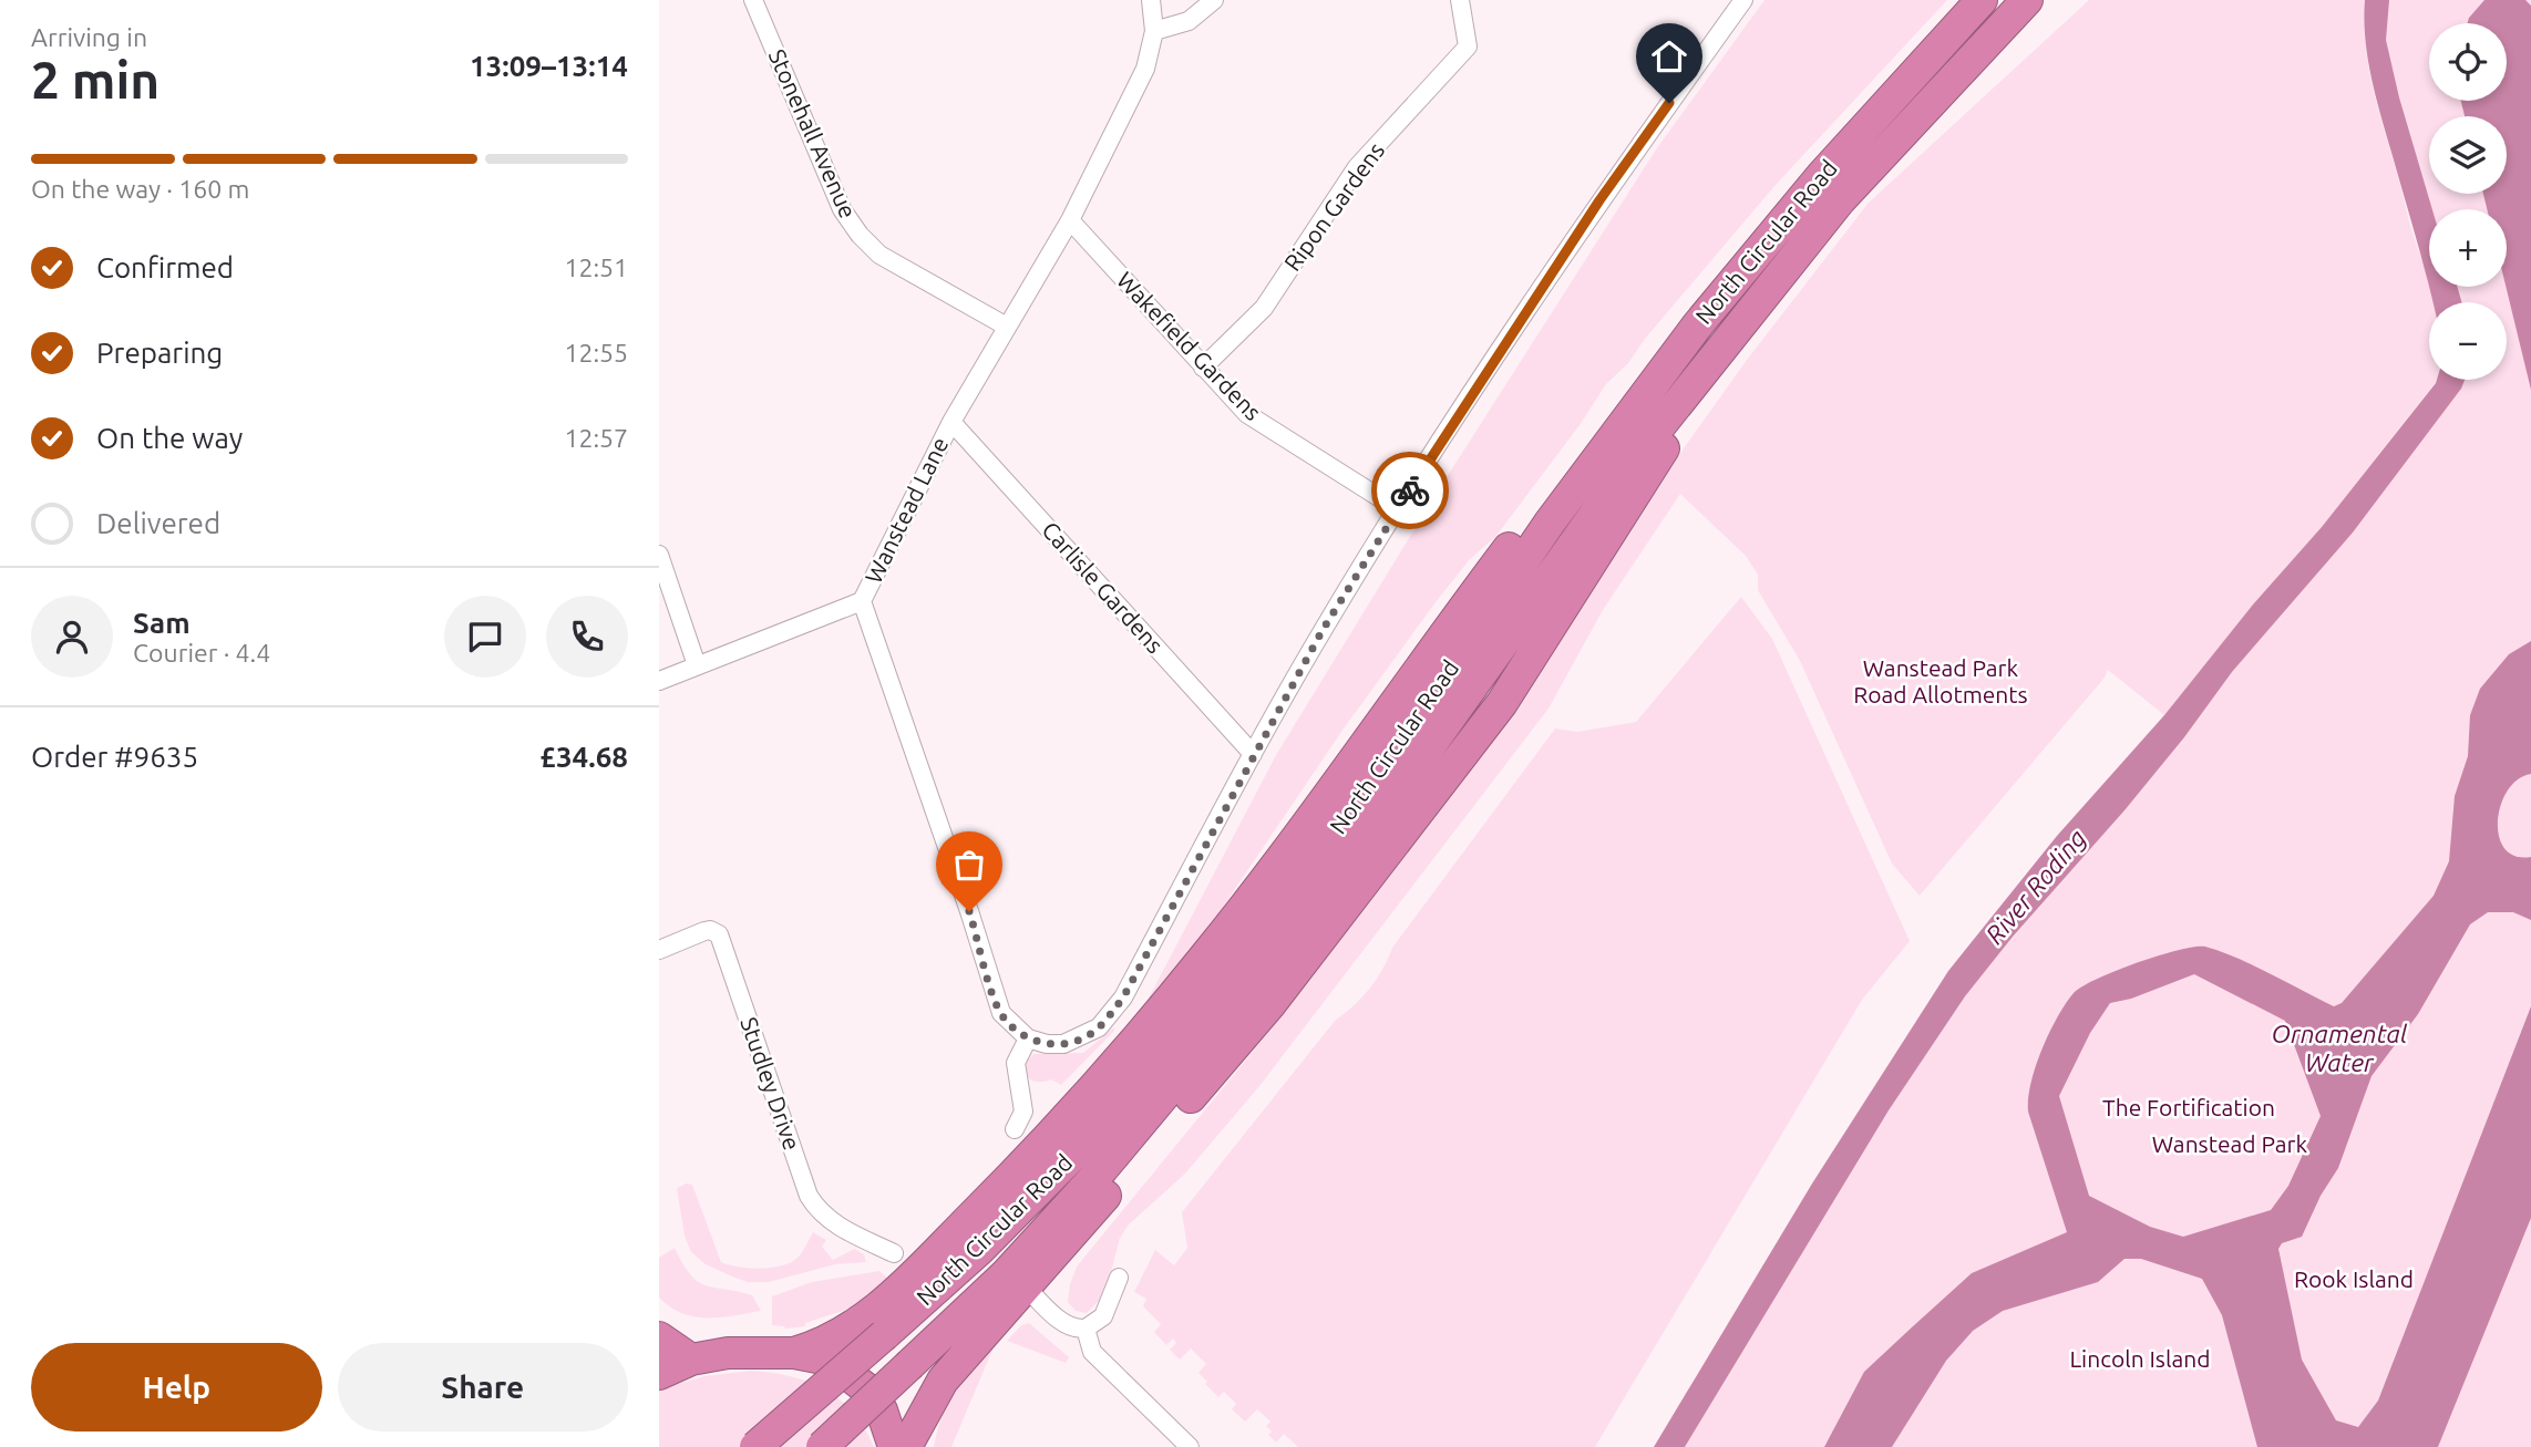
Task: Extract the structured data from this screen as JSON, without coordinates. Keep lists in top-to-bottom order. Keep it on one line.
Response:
{"streets":{"highway":["North Circular Road"],"street":["Stonehall Avenue","Ripon Gardens","Wakefield Gardens","Wanstead Lane","Carlisle Gardens","Studley Drive"]},"crossings":[["Stonehall Avenue","Wanstead Lane"],["Ripon Gardens","Wakefield Gardens"],["Wakefield Gardens","Wanstead Lane"],["Wanstead Lane","Carlisle Gardens"]],"water":["River Roding","Ornamental Water"],"parks":["Wanstead Park Road Allotments","The Fortification","Wanstead Park","Rook Island","Lincoln Island"],"page":{"heading":["2 min","Arriving in","13:09–13:14"],"panel":["Sam","Courier · 4.4","Order #9635","£34.68"],"map_buttons":["+","−"],"bar":"On the way · 160 m","list":[["Confirmed","12:51"],["Preparing","12:55"],["On the way","12:57"],"Delivered"],"buttons":["Help","Share"]}}
